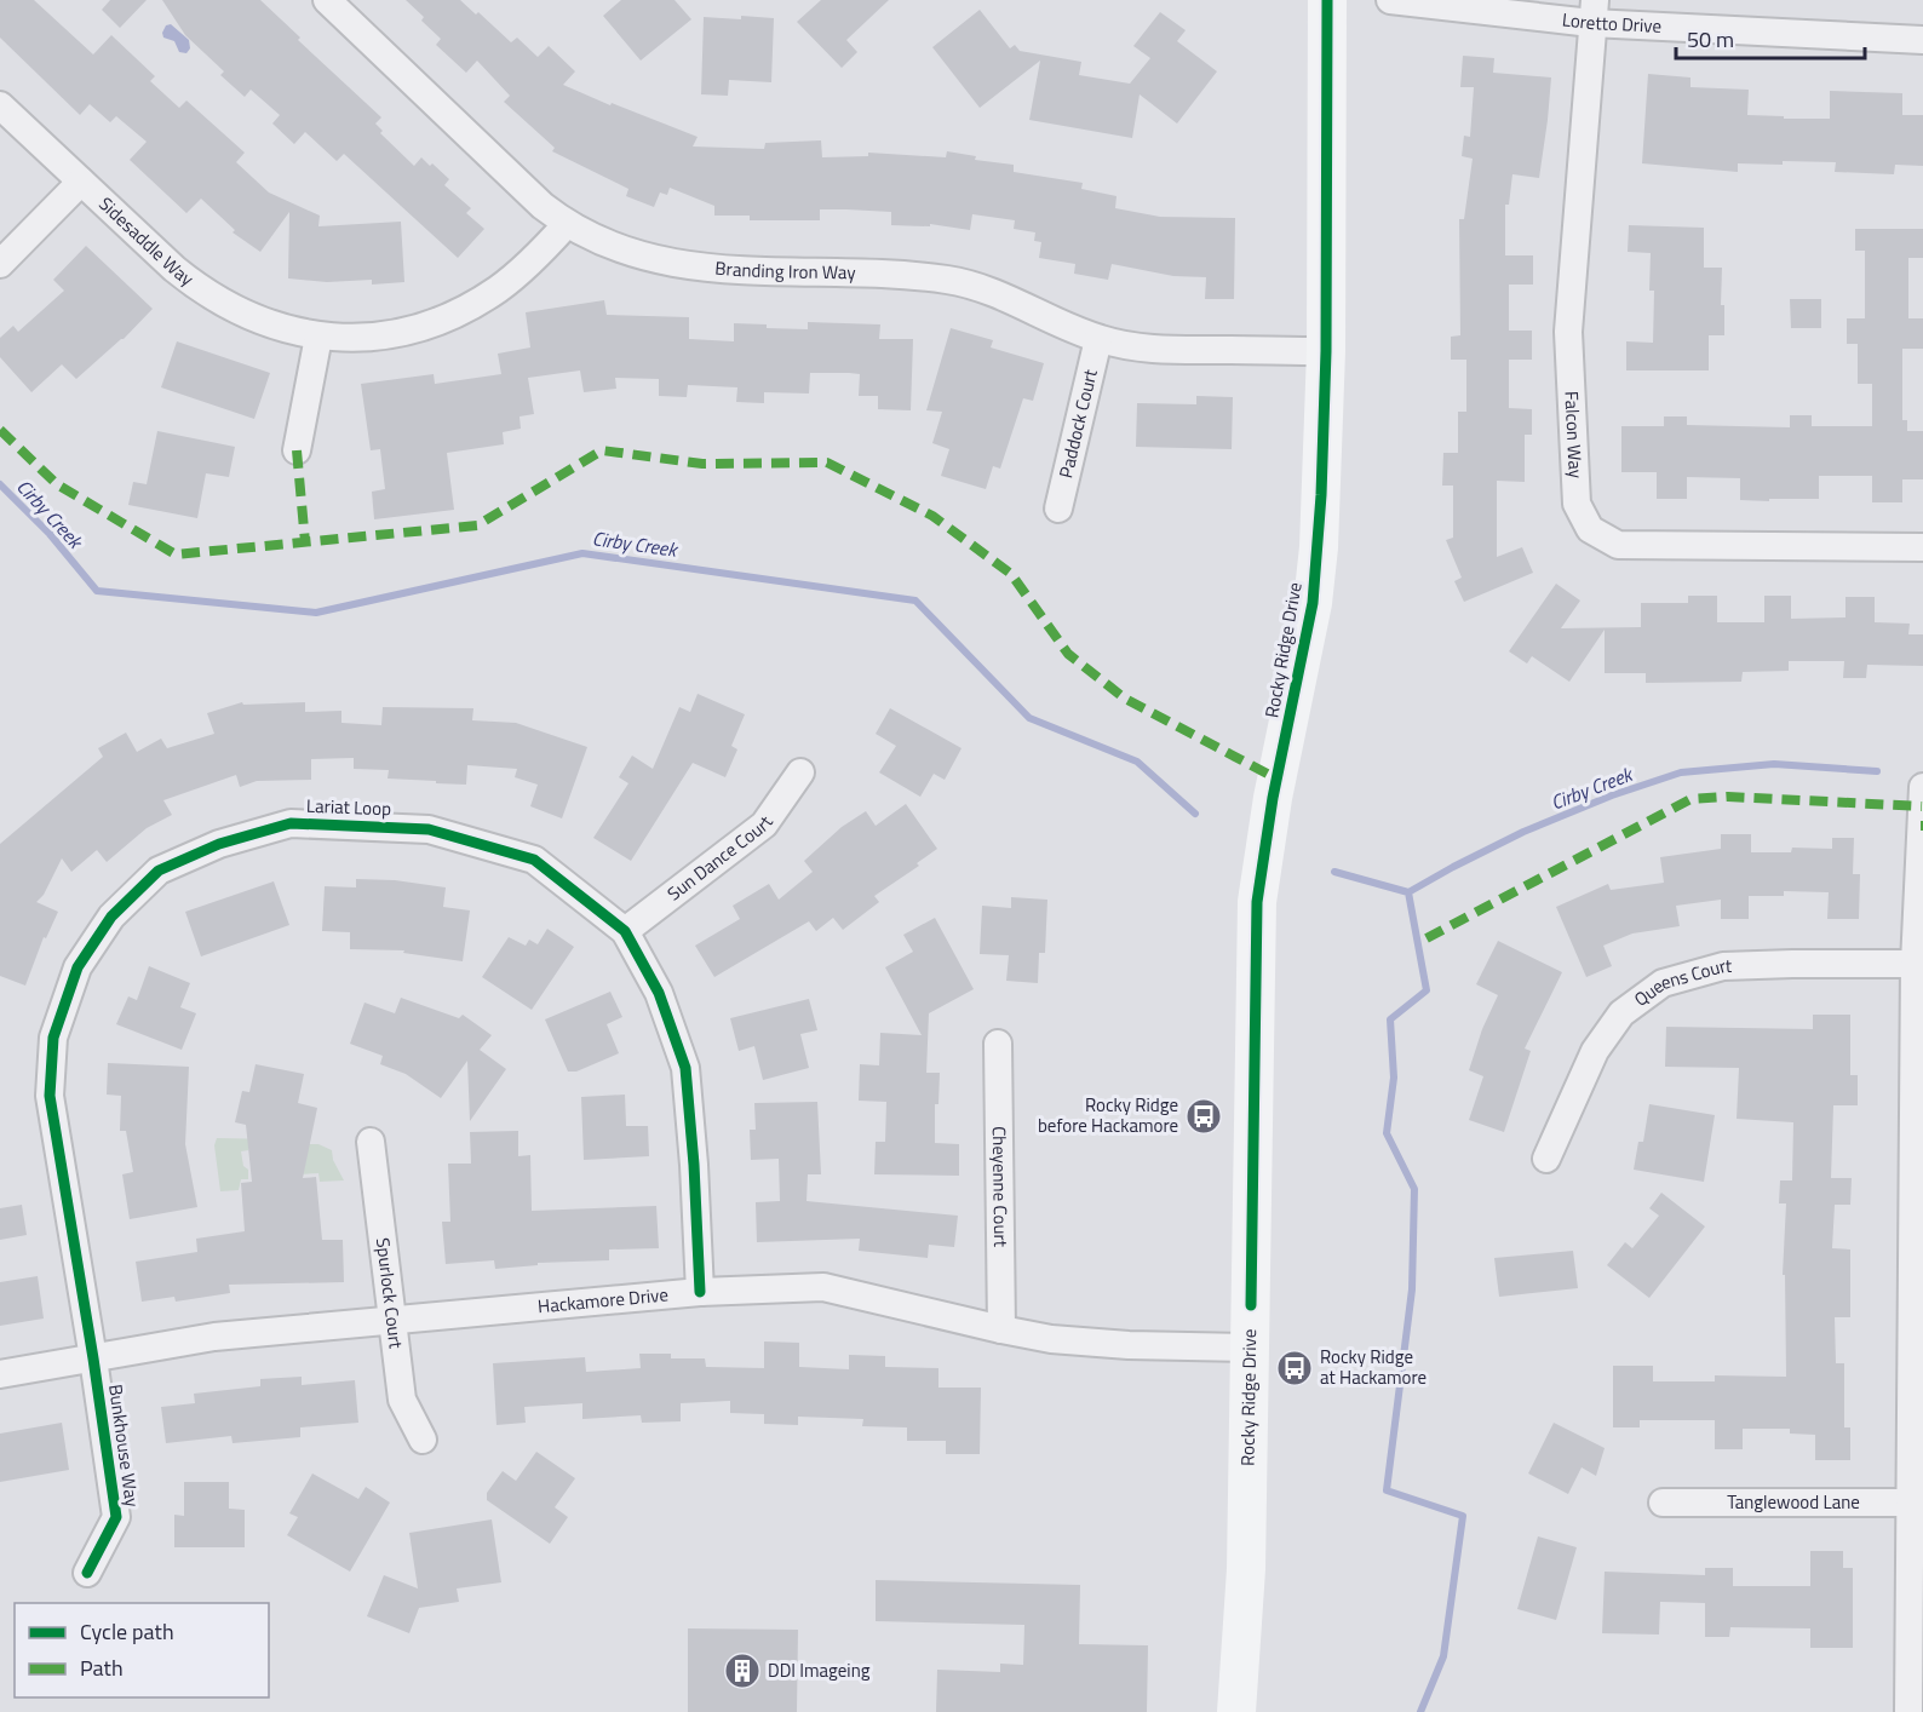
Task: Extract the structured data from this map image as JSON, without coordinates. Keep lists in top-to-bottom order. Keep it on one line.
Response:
{"streets":{"main road":["Rocky Ridge Drive"],"street":["Loretto Drive","Sidesaddle Way","Branding Iron Way","Paddock Court","Falcon Way","Lariat Loop","Sun Dance Court","Queens Court","Cheyenne Court","Spurlock Court","Hackamore Drive","Bunkhouse Way","Tanglewood Lane"]},"crossings":[["Loretto Drive","Falcon Way"],["Sidesaddle Way","Branding Iron Way"],["Branding Iron Way","Paddock Court"],["Branding Iron Way","Rocky Ridge Drive"],["Rocky Ridge Drive","Hackamore Drive"],["Lariat Loop","Sun Dance Court"],["Lariat Loop","Hackamore Drive"],["Lariat Loop","Bunkhouse Way"],["Cheyenne Court","Hackamore Drive"],["Spurlock Court","Hackamore Drive"],["Hackamore Drive","Bunkhouse Way"]],"water":["Cirby Creek"],"places":{"bus stop":["Rocky Ridge before Hackamore","Rocky Ridge at Hackamore"],"building":["DDI Imageing"]},"legend":["Cycle path","Path"],"scale_bar":"50 m"}
